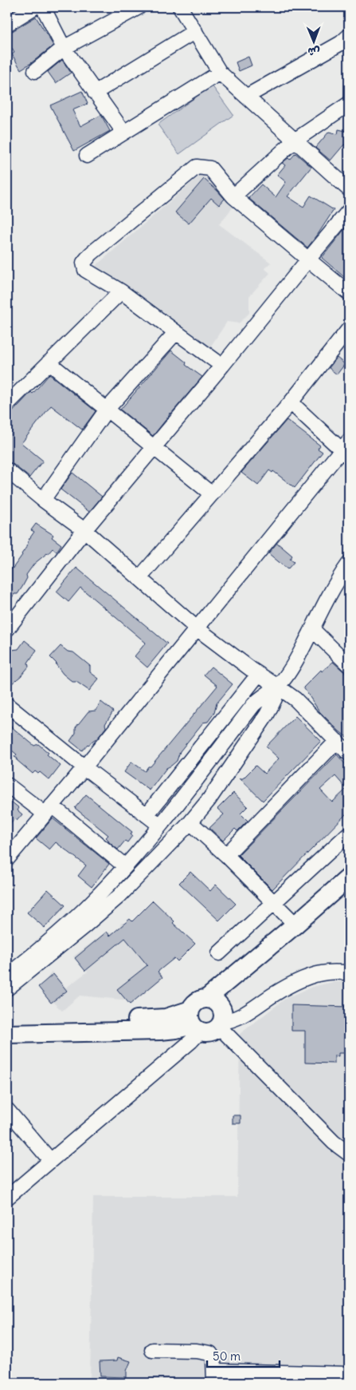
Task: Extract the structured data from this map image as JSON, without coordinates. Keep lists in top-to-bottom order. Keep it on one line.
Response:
{"scale_bar":"50 m","north":"bottom"}
